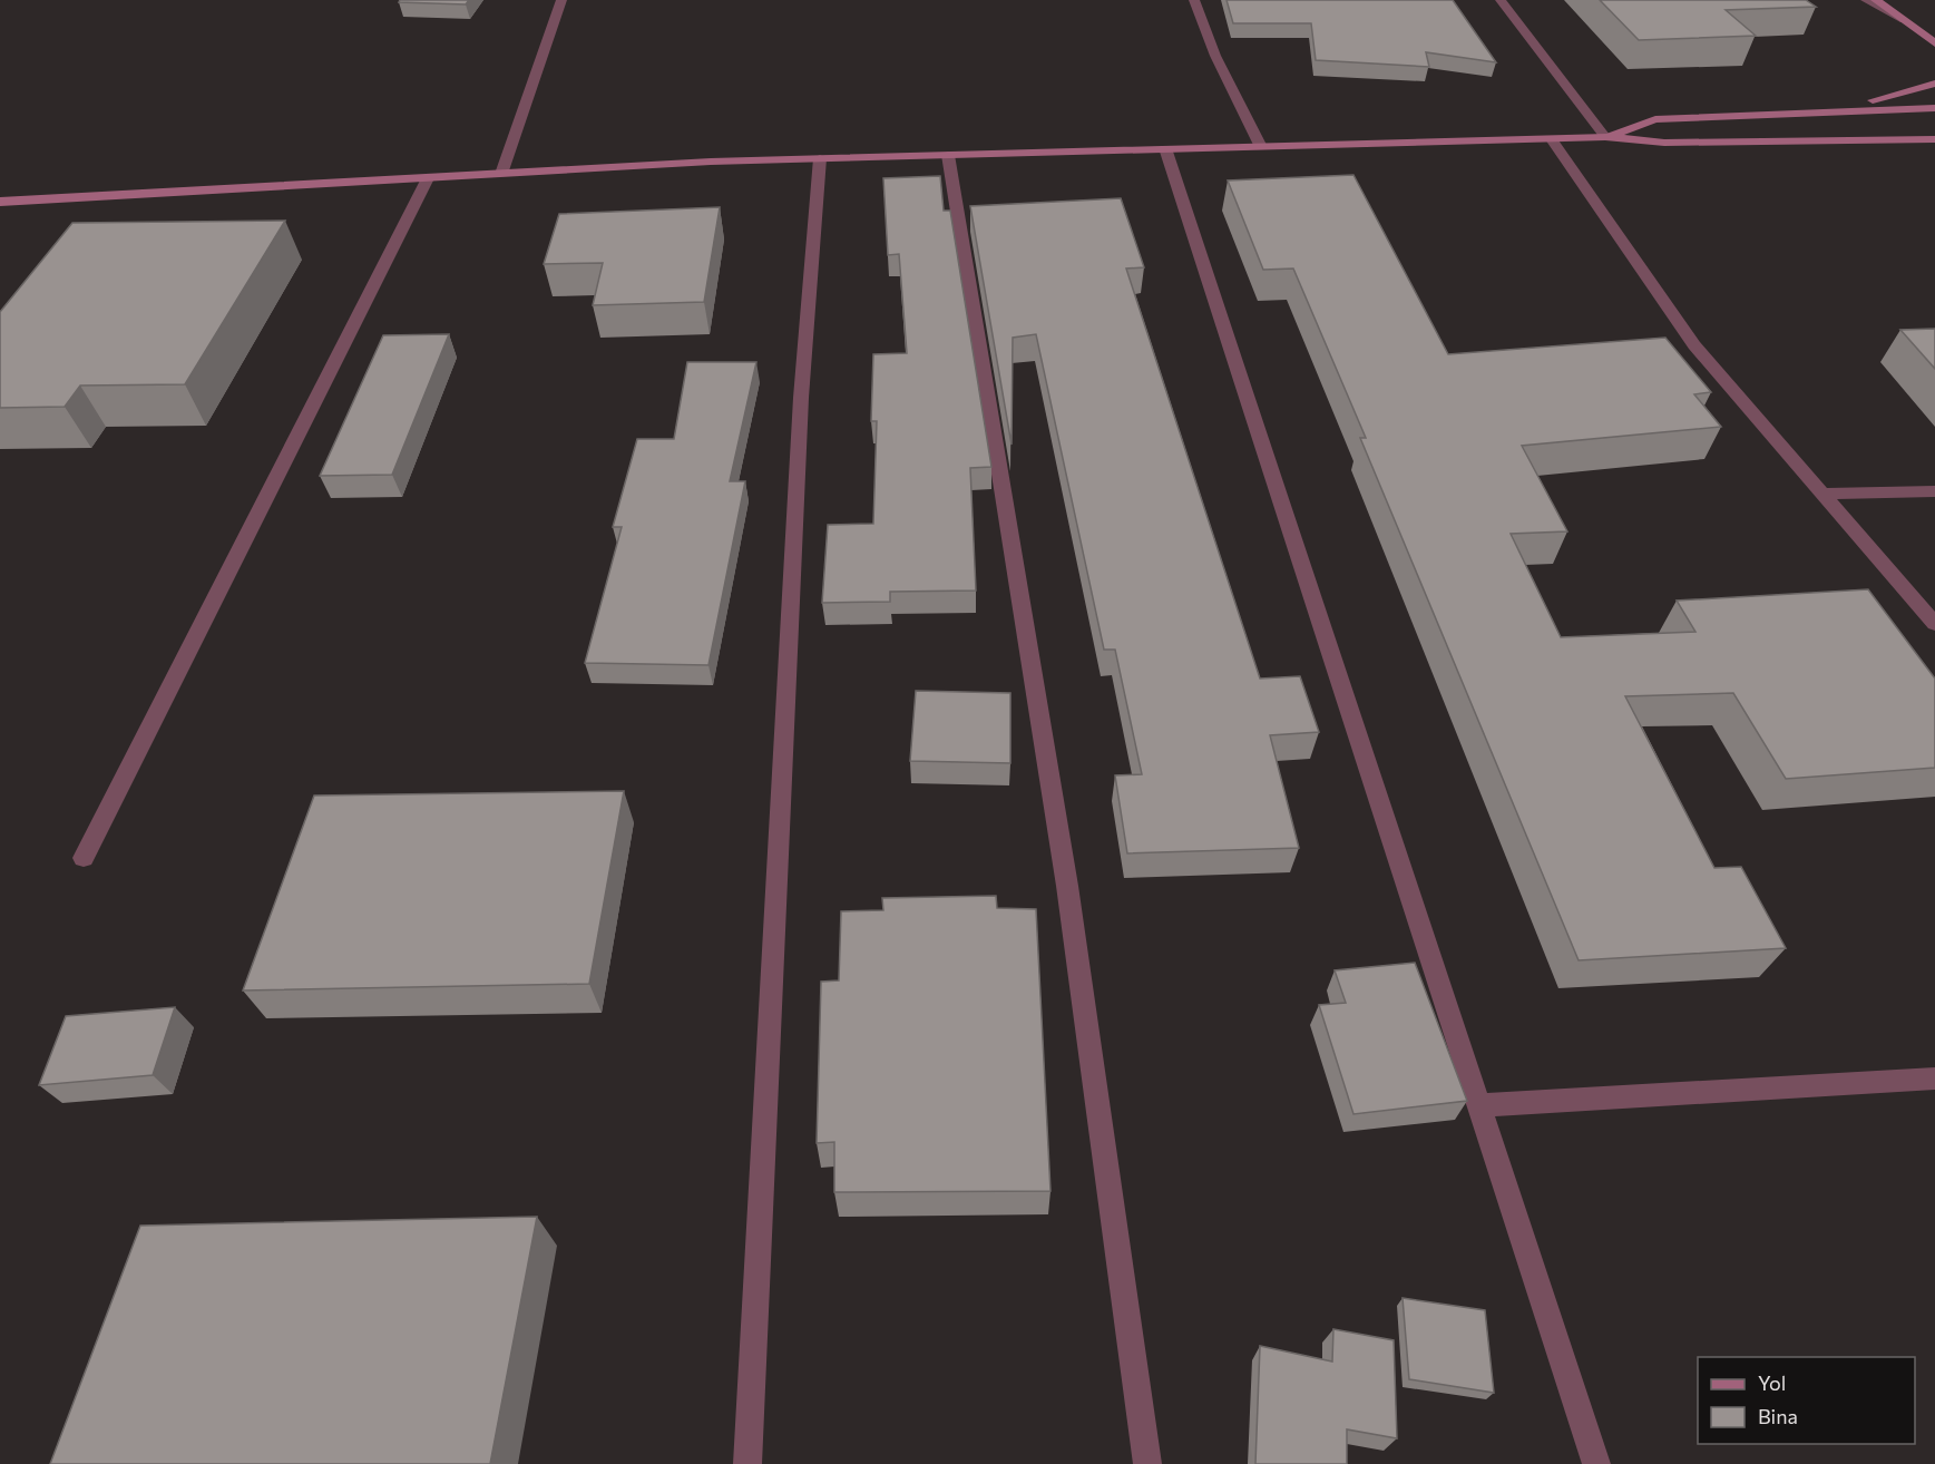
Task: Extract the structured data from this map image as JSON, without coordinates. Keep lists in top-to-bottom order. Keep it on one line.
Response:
{"legend":["Yol","Bina"]}
